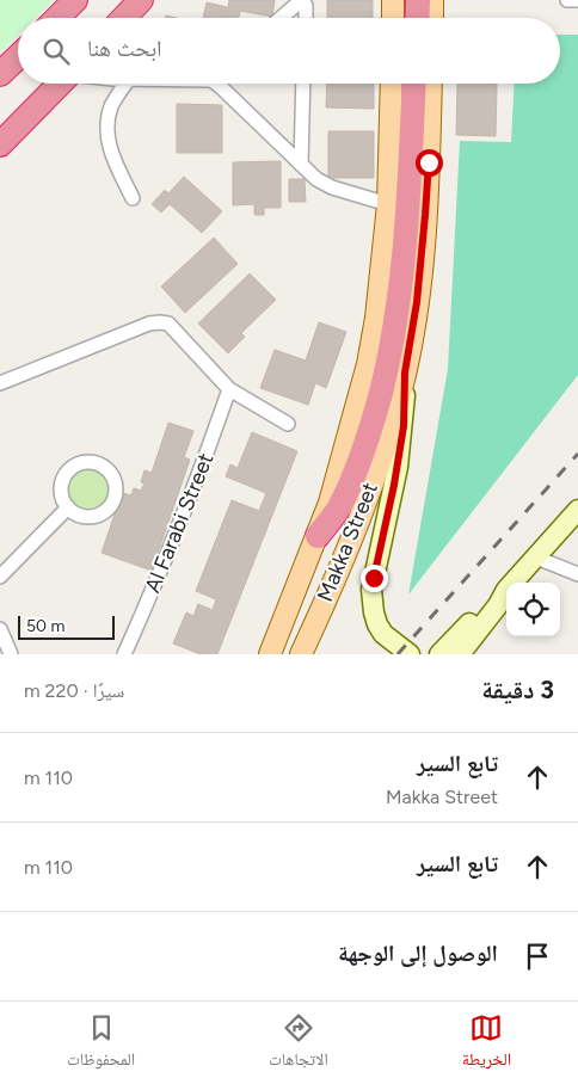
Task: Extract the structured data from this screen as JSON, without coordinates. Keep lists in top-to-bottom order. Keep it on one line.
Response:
{"streets":{"main road":["Makka Street"],"street":["Al Farabi Street"]},"scale_bar":"50 m","page":{"search":"ابحث هنا","scale":"50 m","heading":["3 دقيقة","سيرًا · 220 m"],"list":[["تابع السير","Makka Street","110 m"],["تابع السير","110 m"],"الوصول إلى الوجهة"],"nav":["الخريطة","الاتجاهات","المحفوظات"]}}
